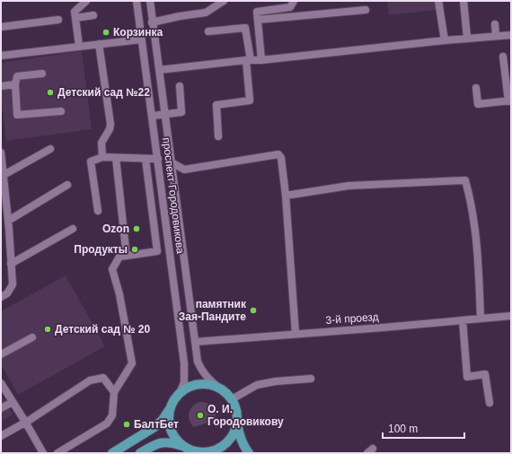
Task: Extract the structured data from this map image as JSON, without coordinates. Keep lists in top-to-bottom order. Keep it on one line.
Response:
{"streets":{"street":["проспект Городовикова","3-й проезд"]},"crossings":[["проспект Городовикова","3-й проезд"]],"places":["Корзинка","Детский сад №22","Ozon","Продукты","памятник Зая-Пандите","Детский сад № 20","О. И. Городовикову","БалтБет"],"scale_bar":"100 m"}
